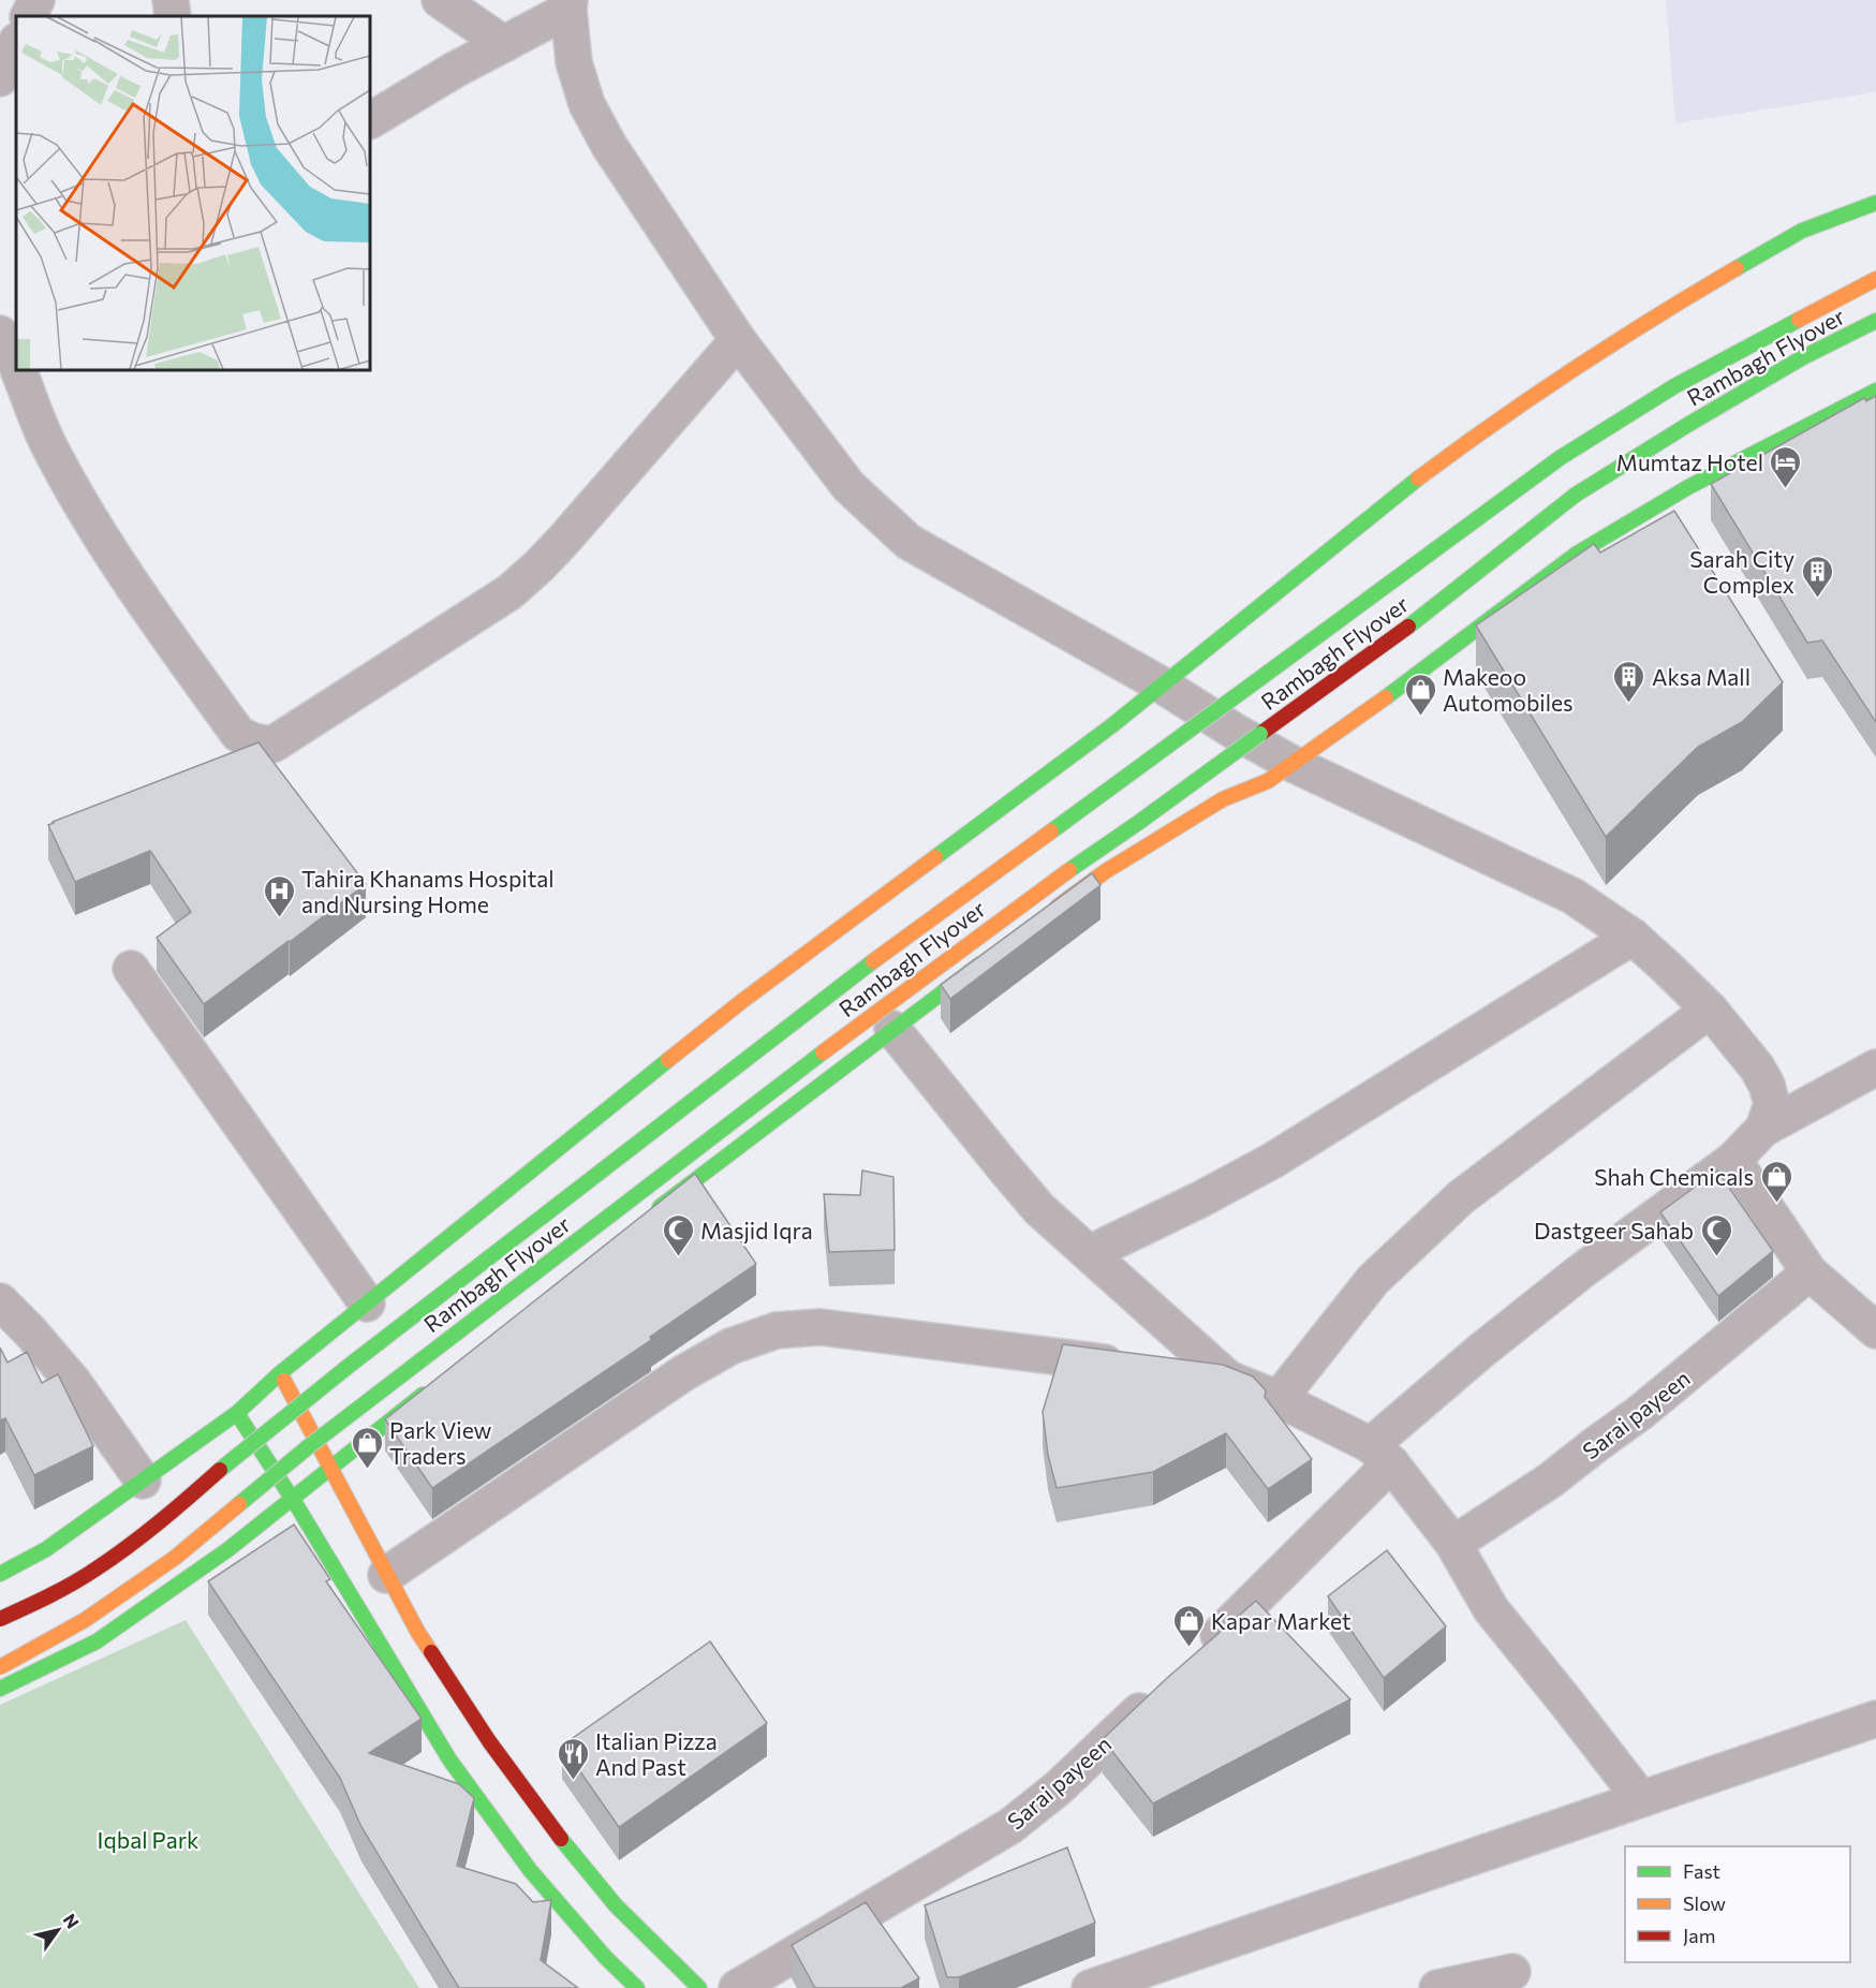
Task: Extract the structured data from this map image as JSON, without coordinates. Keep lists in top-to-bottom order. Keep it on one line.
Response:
{"streets":{"main road":["Rambagh Flyover"],"street":["Sarai payeen"]},"parks":["Iqbal Park"],"places":{"hotel":["Mumtaz Hotel"],"building":["Sarah City Complex","Aksa Mall"],"shop":["Makeoo Automobiles","Shah Chemicals","Park View Traders","Kapar Market"],"hospital":["Tahira Khanams Hospital and Nursing Home"],"mosque":["Masjid Iqra","Dastgeer Sahab"],"restaurant":["Italian Pizza And Past"]},"legend":["Fast","Slow","Jam"],"north":"top right"}
